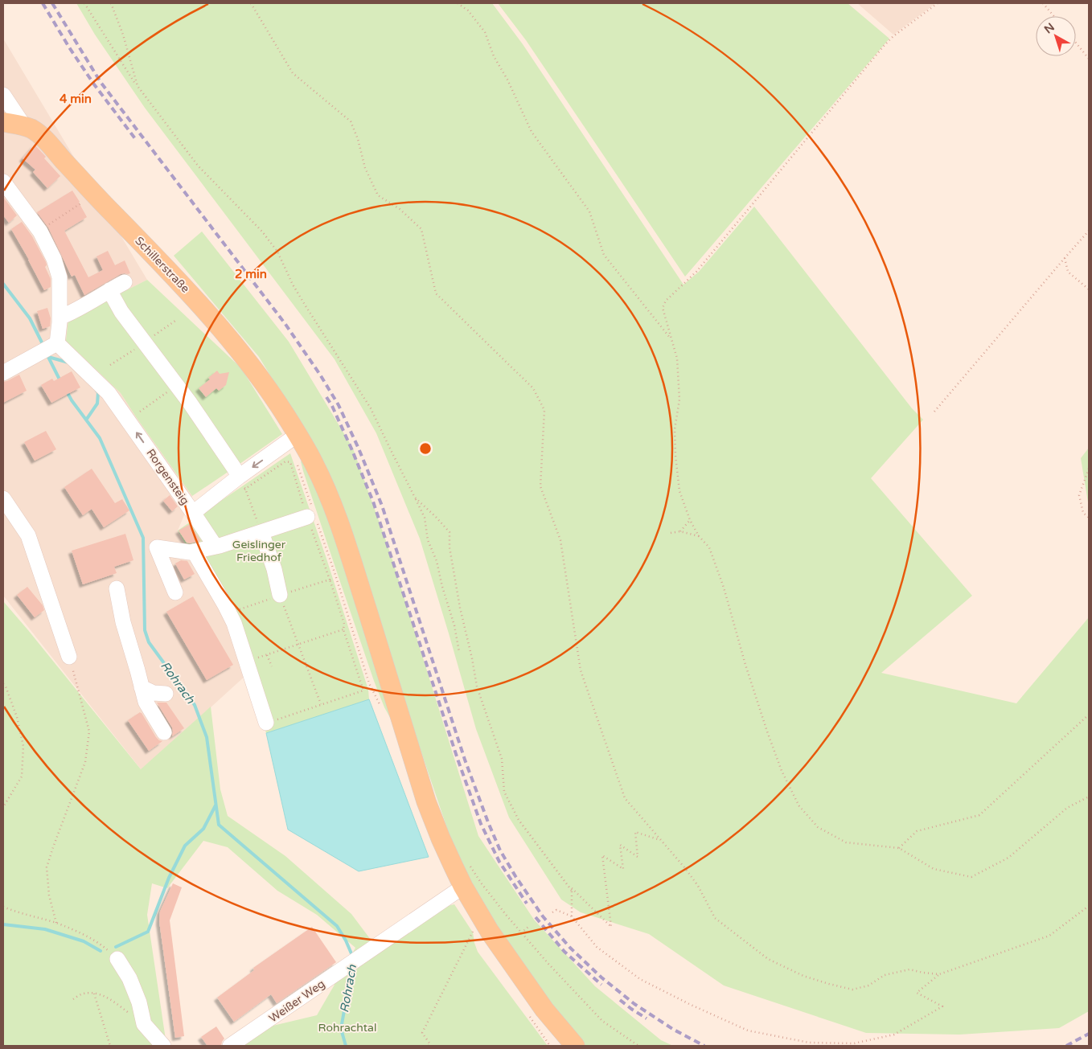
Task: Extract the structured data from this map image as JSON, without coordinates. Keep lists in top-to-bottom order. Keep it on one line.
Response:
{"streets":{"main road":["Schillerstraße"],"street":["Rorgensteig","Weißer Weg"]},"crossings":[["Schillerstraße","Rorgensteig"],["Schillerstraße","Weißer Weg"]],"water":["Rohrach"],"parks":["Geislinger Friedhof","Rohrachtal"],"north":"top left","rings":["4 min","2 min"]}
